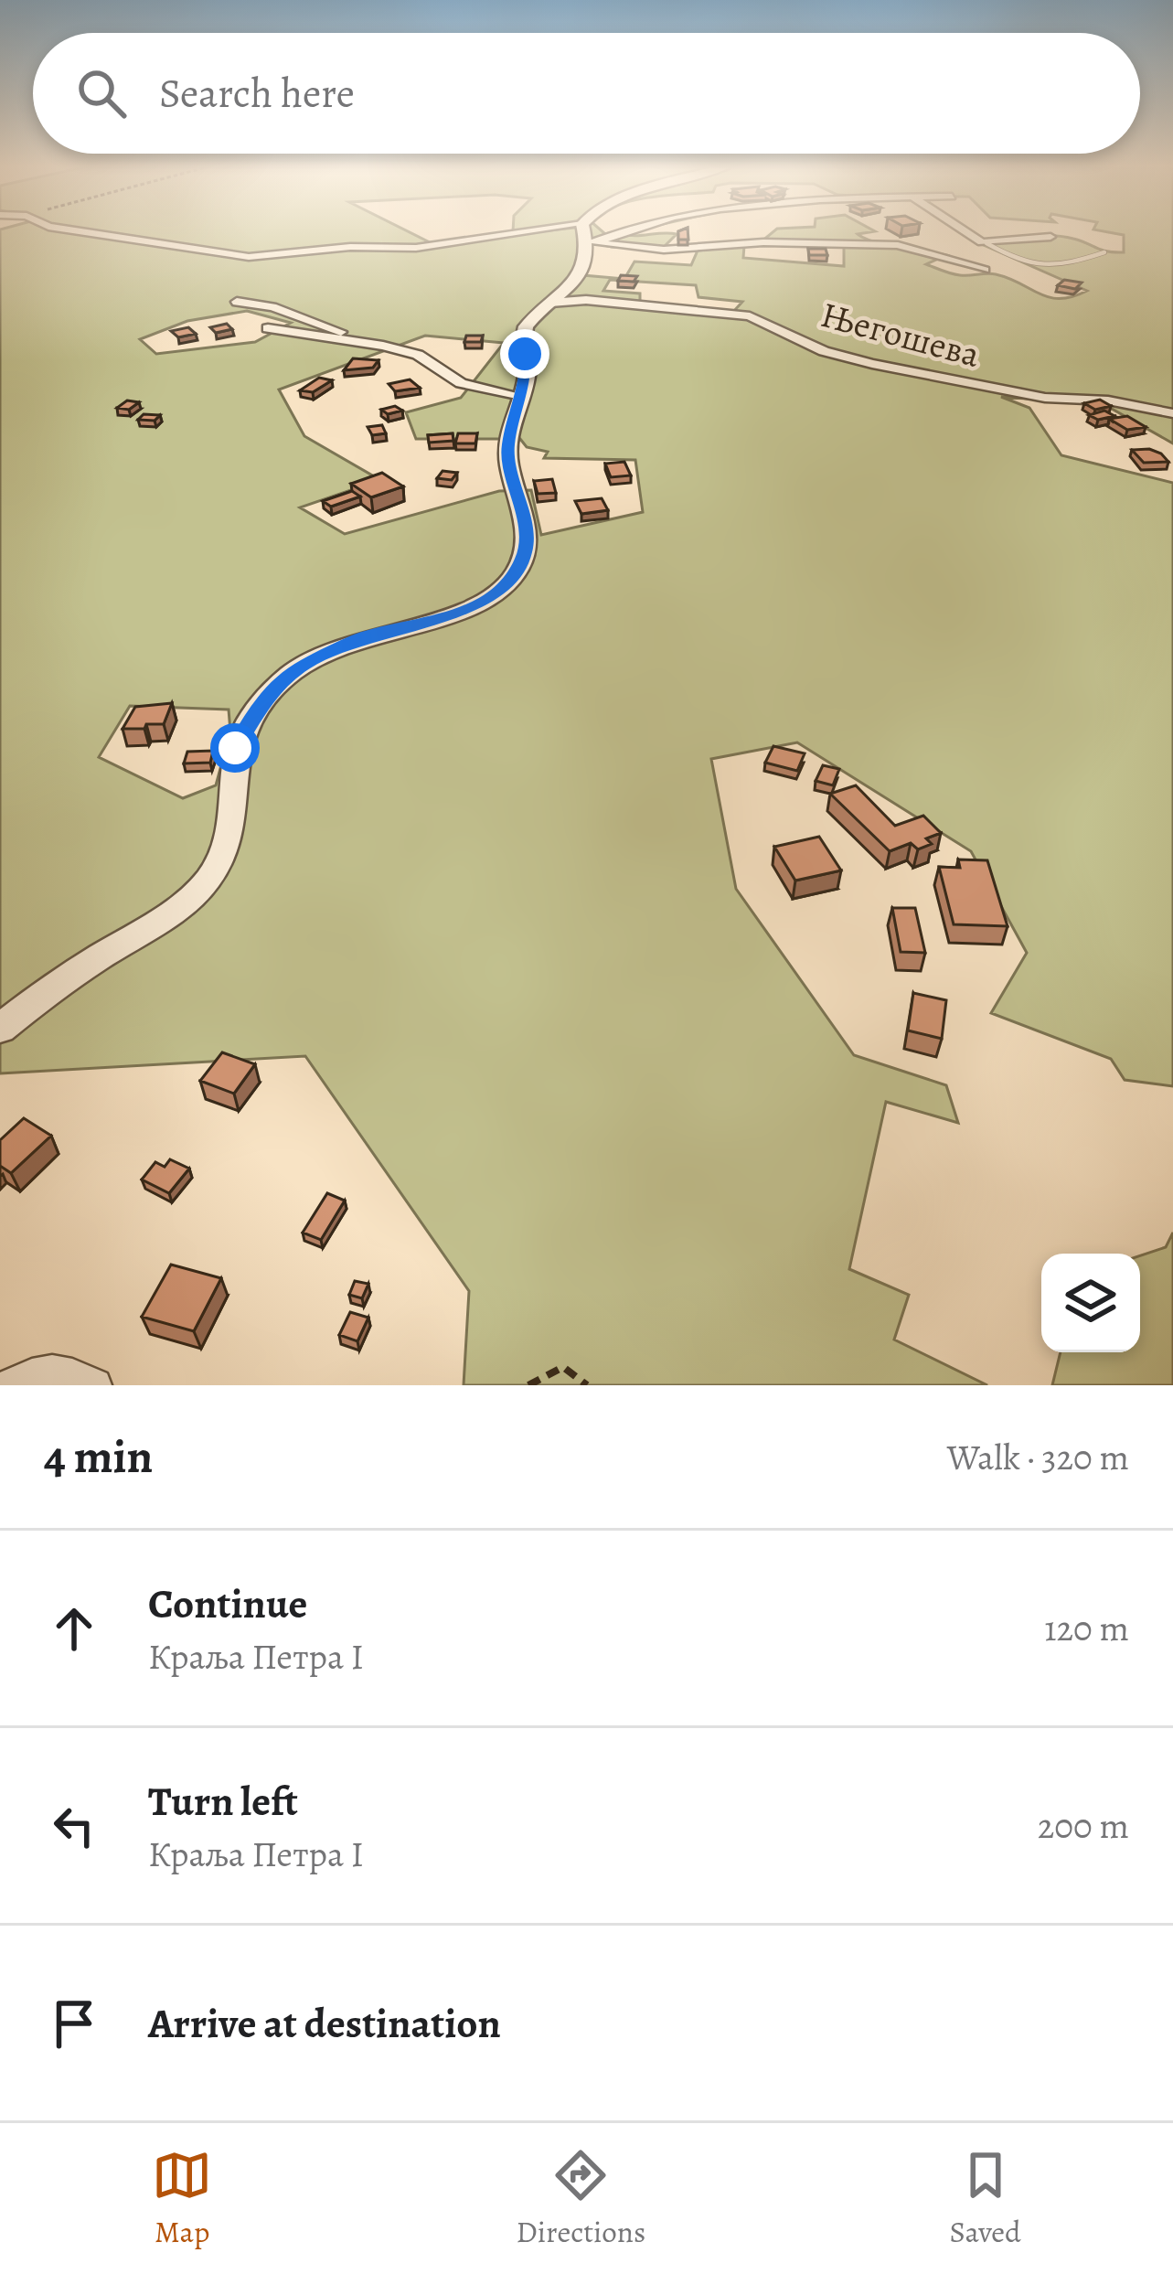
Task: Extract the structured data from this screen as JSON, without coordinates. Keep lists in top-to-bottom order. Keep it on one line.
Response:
{"streets":{"street":["Његошева"]},"page":{"search":"Search here","heading":["4 min","Walk · 320 m"],"list":[["Continue","Краља Петра I","120 m"],["Turn left","Краља Петра I","200 m"],"Arrive at destination"],"nav":["Map","Directions","Saved"]}}
